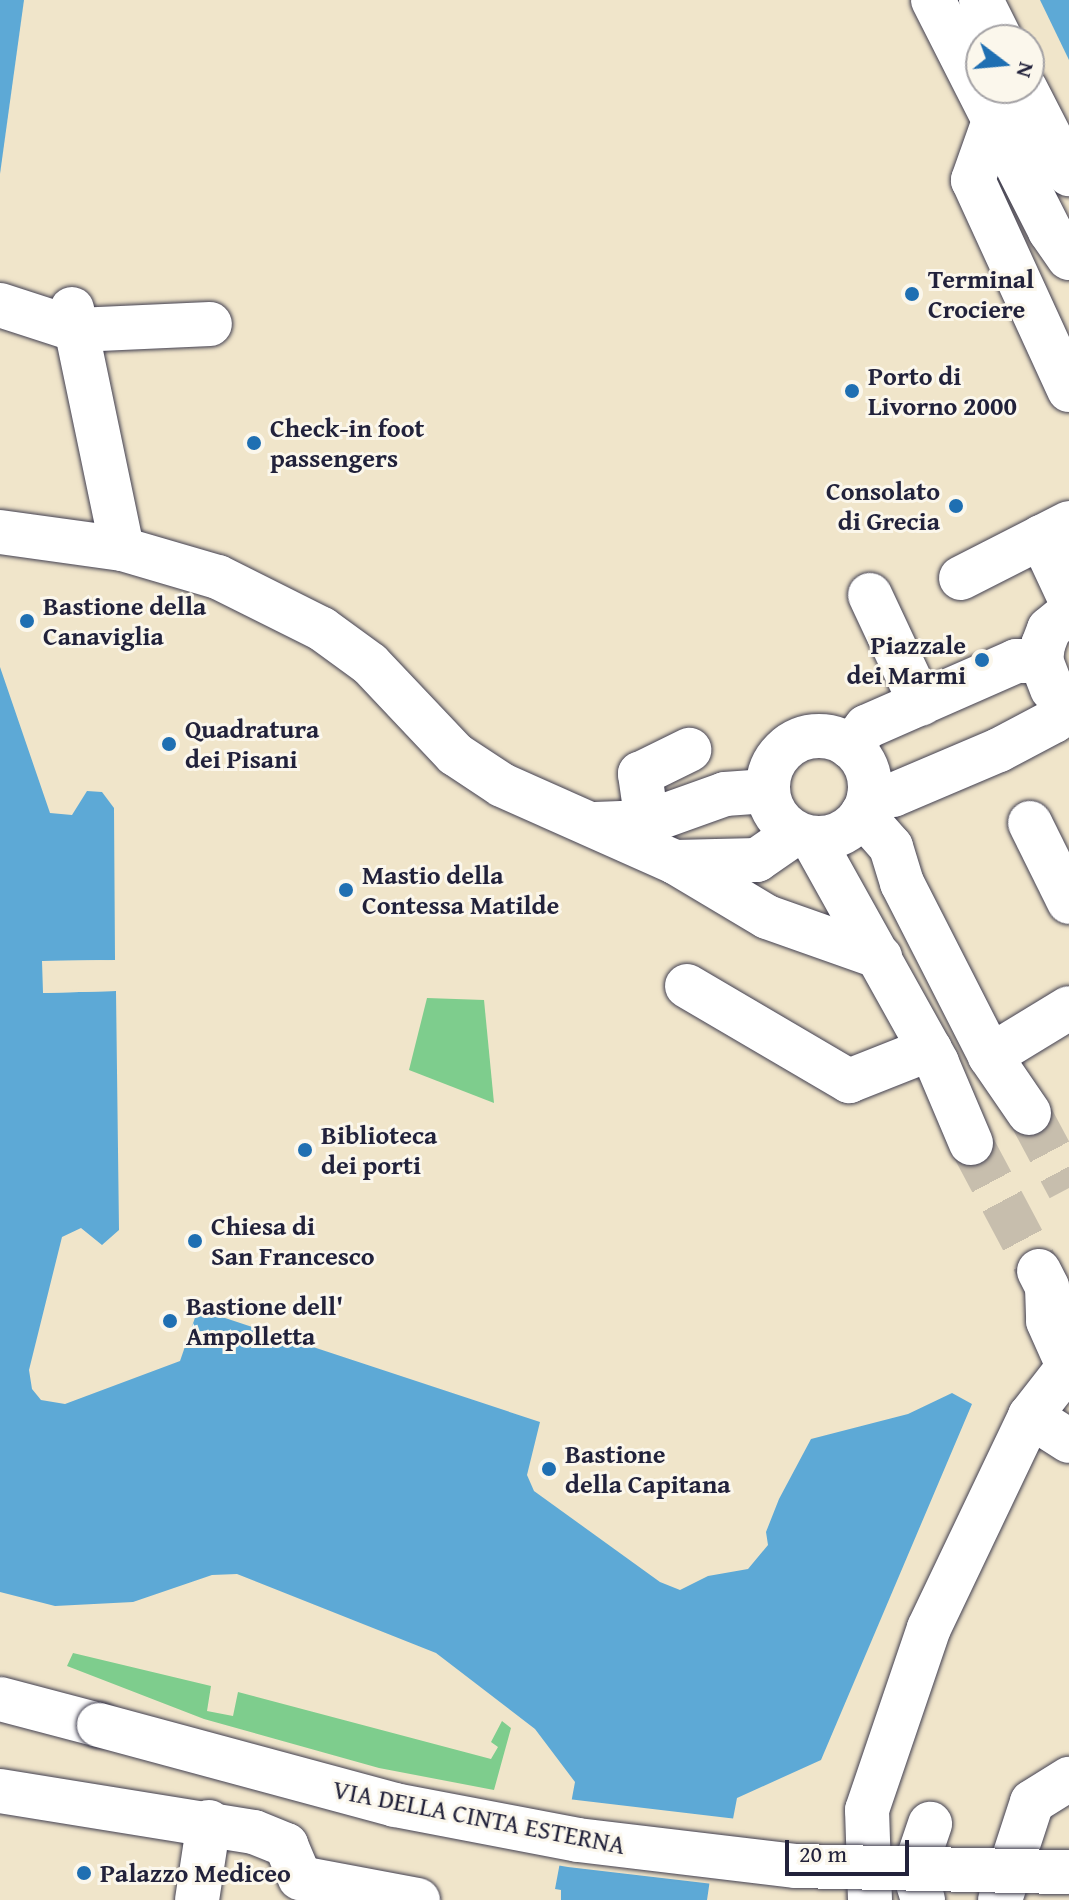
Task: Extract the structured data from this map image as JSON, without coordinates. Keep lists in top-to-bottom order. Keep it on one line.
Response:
{"streets":{"main road":["VIA DELLA CINTA ESTERNA"]},"places":["Terminal Crociere","Porto di Livorno 2000","Check-in foot passengers","Consolato di Grecia","Bastione della Canaviglia","Piazzale dei Marmi","Quadratura dei Pisani","Mastio della Contessa Matilde","Biblioteca dei porti","Chiesa di San Francesco","Bastione dell' Ampolletta","Bastione della Capitana","Palazzo Mediceo"],"scale_bar":"20 m","north":"right"}
